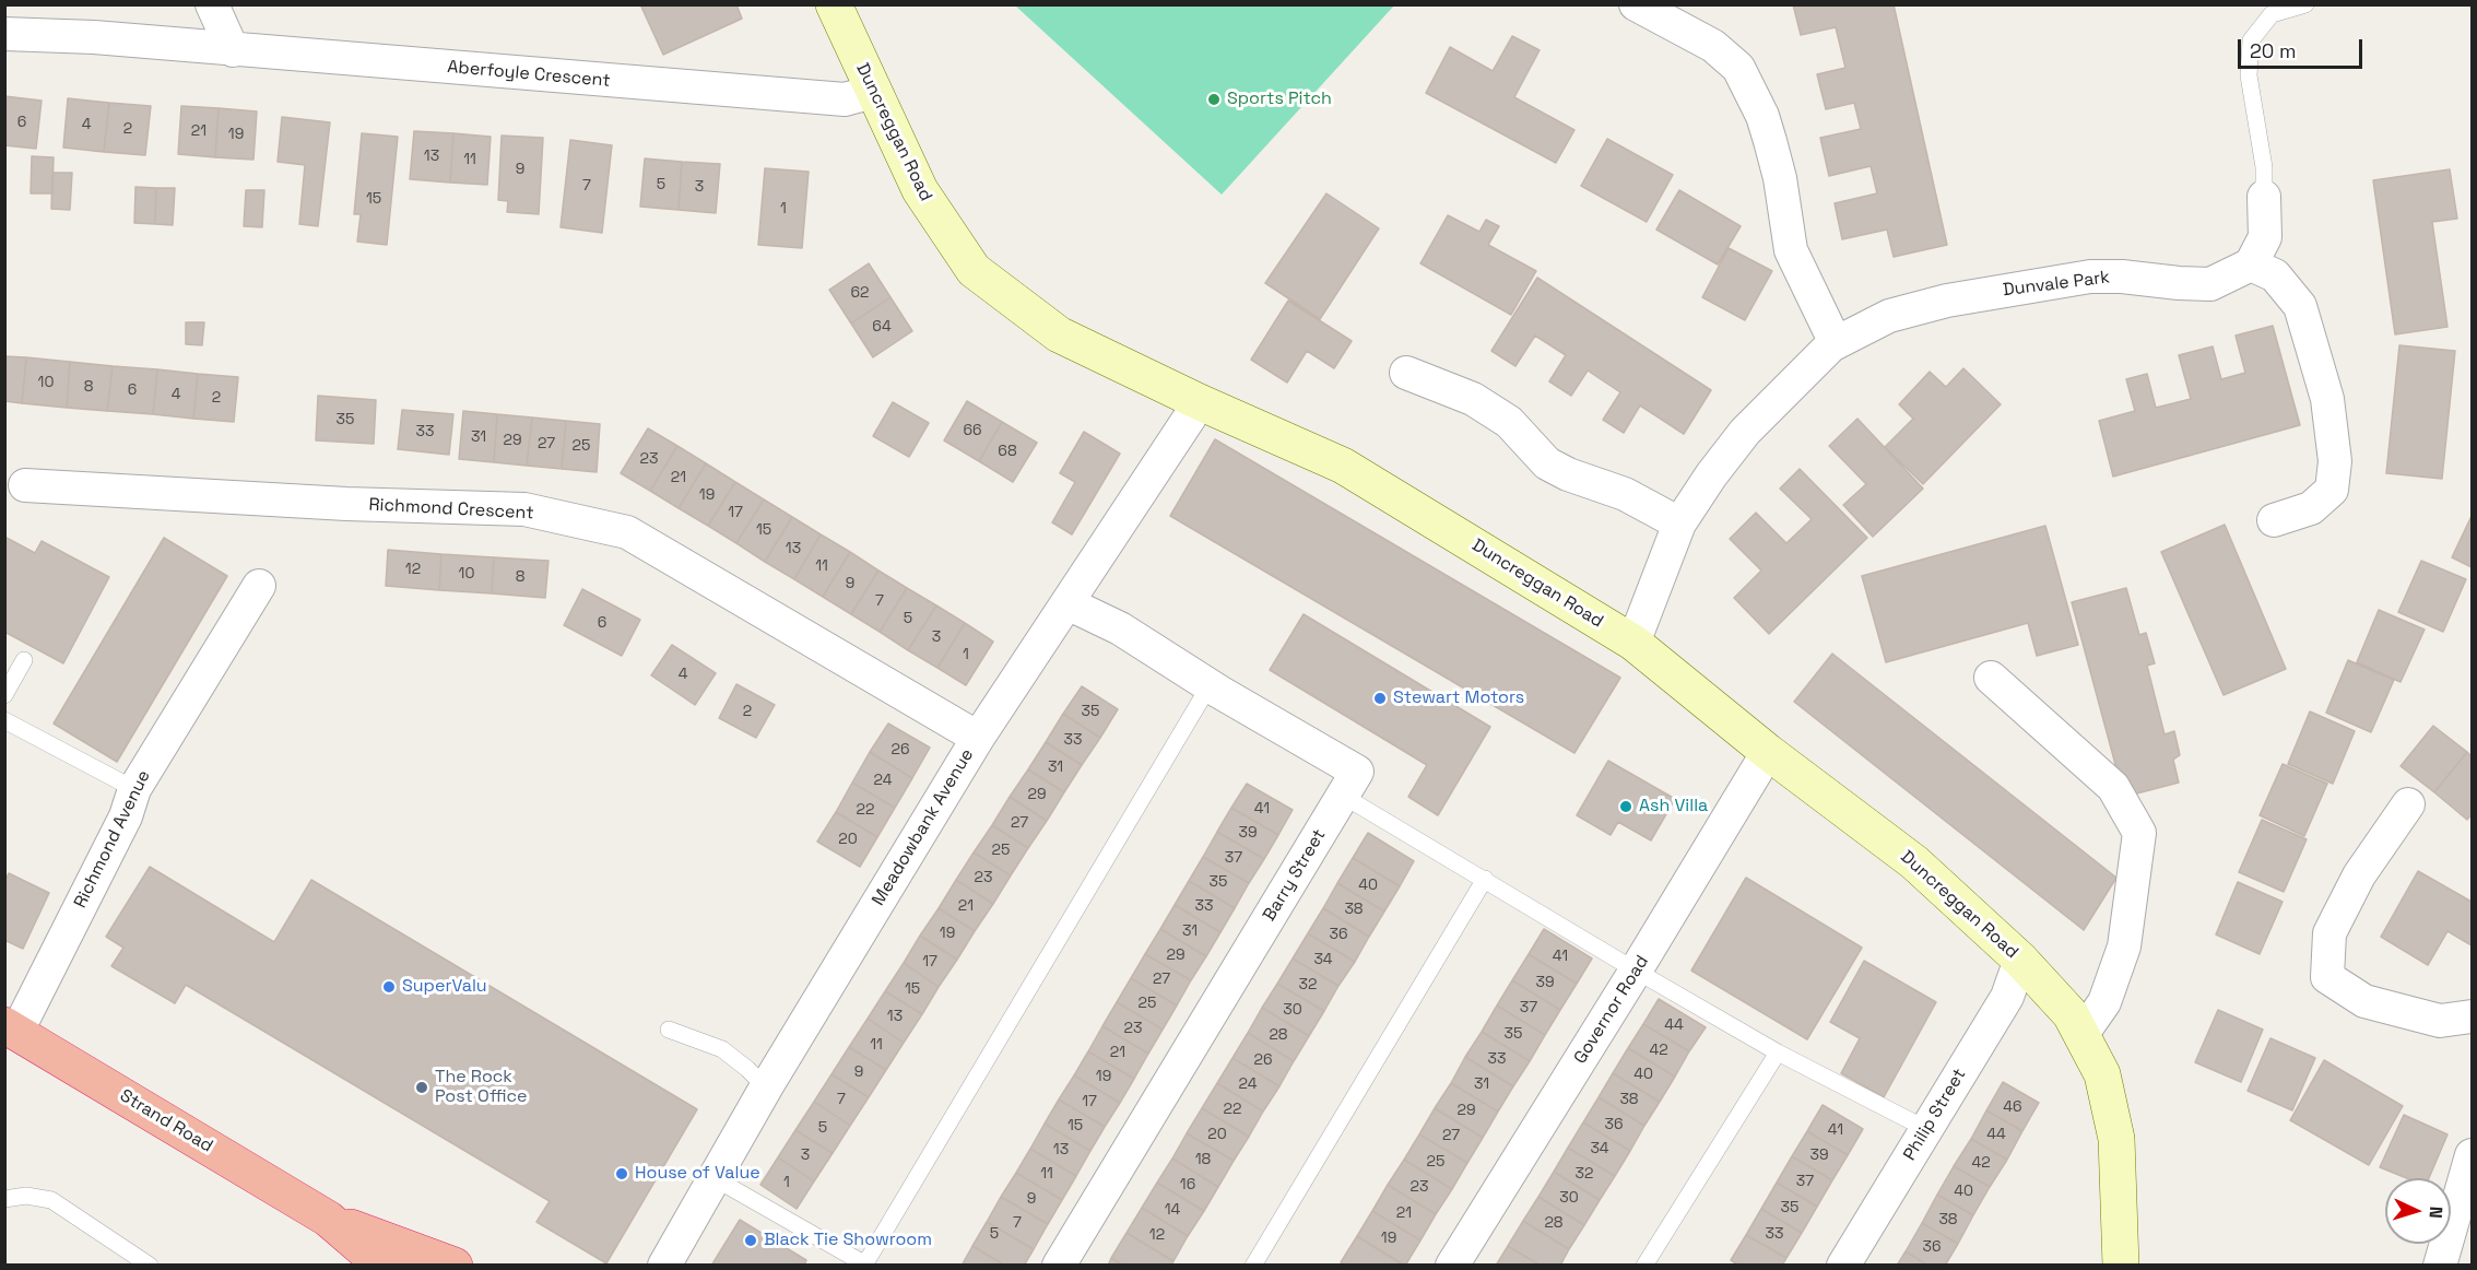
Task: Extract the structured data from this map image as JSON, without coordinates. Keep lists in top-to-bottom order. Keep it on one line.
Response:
{"streets":{"highway":["Strand Road"],"main road":["Duncreggan Road"],"street":["Aberfoyle Crescent","Dunvale Park","Richmond Crescent","Meadowbank Avenue","Richmond Avenue","Barry Street","Governor Road","Philip Street"]},"crossings":[["Aberfoyle Crescent","Duncreggan Road"],["Duncreggan Road","Dunvale Park"],["Duncreggan Road","Meadowbank Avenue"],["Duncreggan Road","Governor Road"],["Duncreggan Road","Philip Street"],["Richmond Crescent","Meadowbank Avenue"],["Meadowbank Avenue","Barry Street"],["Richmond Avenue","Strand Road"]],"places":["Sports Pitch","Stewart Motors","Ash Villa","SuperValu","The Rock Post Office","House of Value","Black Tie Showroom"],"house_numbers":["6","4","2","21","19","13","11","9","5","7","3","15","1","62","64","10","8","6","4","2","35","66","33","31","29","27","25","68","23","21","19","17","15","13","11","12","10","8","9","7","5","6","3","1","4","2","35","33","26","31","24","29","41","22","27","39","20","25","37","23","35","40","21","33","38","31","19","36","29","41","34","17","27","39","32","15","25","37","30","13","44","23","35","28","11","42","21","33","26","9","40","19","24","31","7","38","17","46","22","29","36","15","5","41","20","44","27","34","13","3","39","18","25","42","11","32","37","1","16","23","40","30","9","35","14","21","38","7","28","5","33","12","19","36"],"scale_bar":"20 m","north":"right"}
